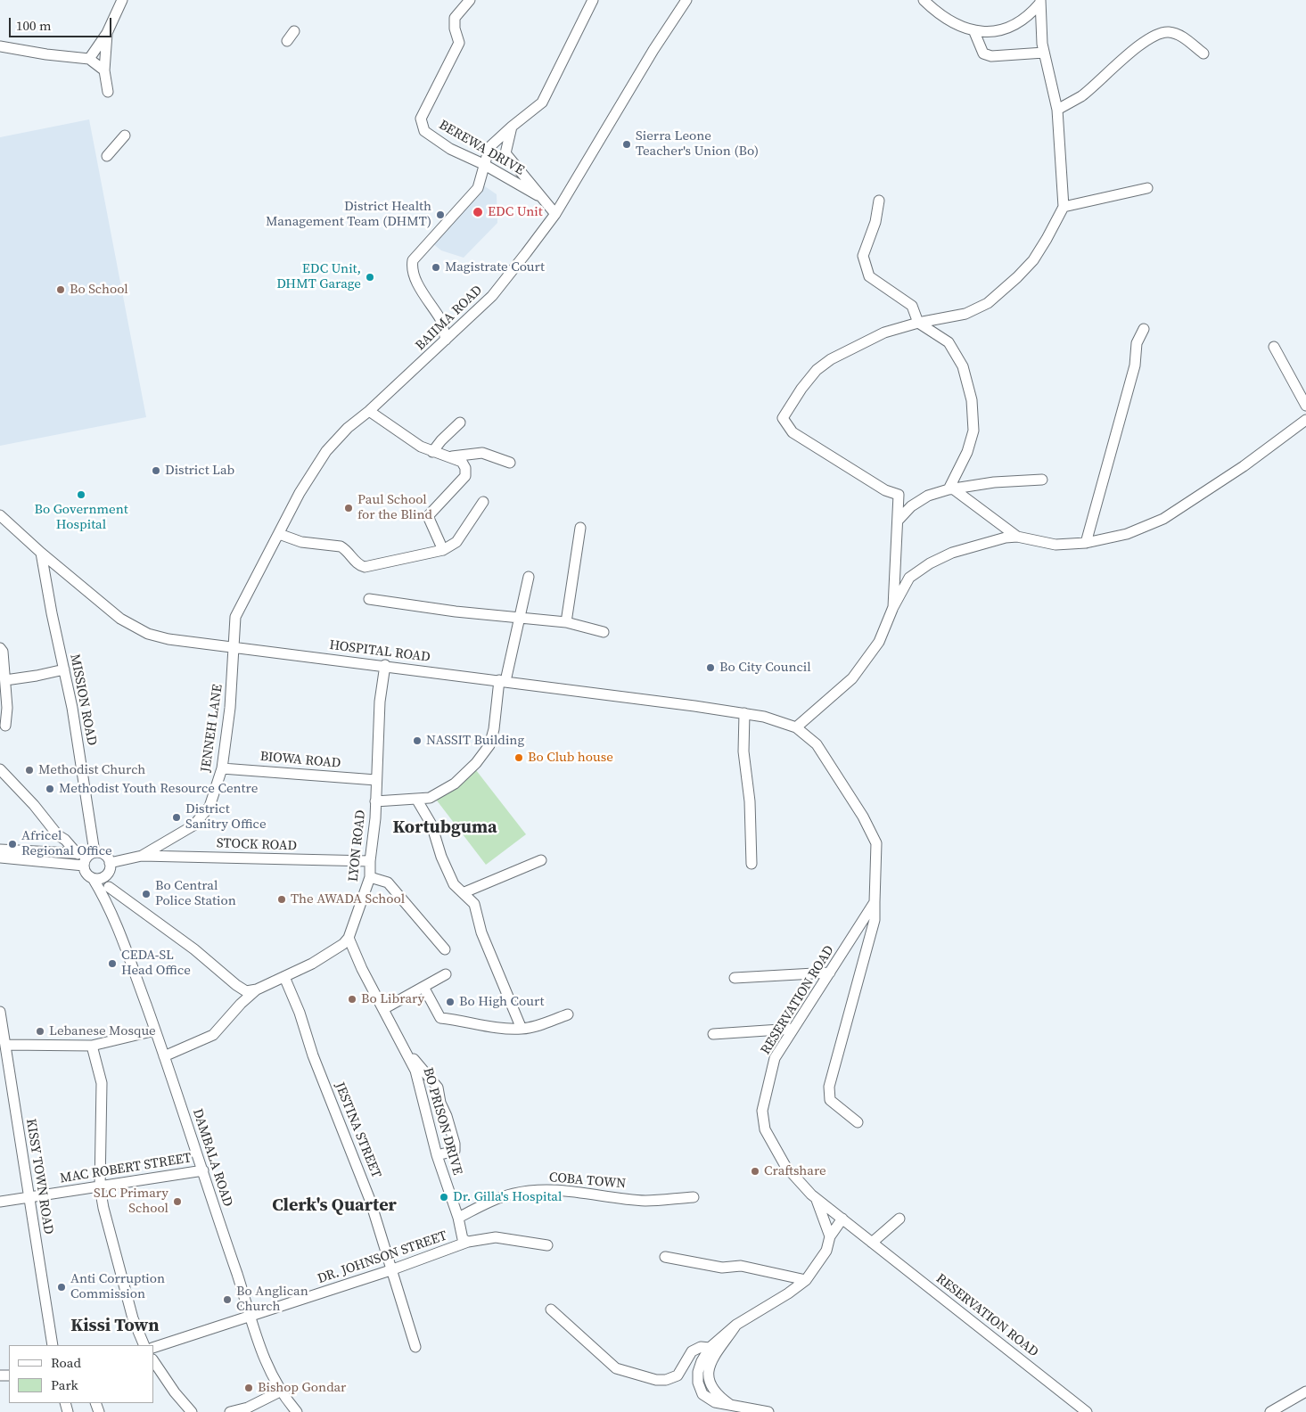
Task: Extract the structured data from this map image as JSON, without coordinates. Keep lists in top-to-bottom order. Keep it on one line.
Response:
{"streets":{"street":["BEREWA DRIVE","BAIIMA ROAD","HOSPITAL ROAD","MISSION ROAD","JENNEH LANE","BIOWA ROAD","STOCK ROAD","LYON ROAD","RESERVATION ROAD","BO PRISON DRIVE","JESTINA STREET","DAMBALA ROAD","MAC ROBERT STREET","KISSY TOWN ROAD","COBA TOWN","DR. JOHNSON STREET"]},"crossings":[["BAIIMA ROAD","HOSPITAL ROAD"],["BAIIMA ROAD","JENNEH LANE"],["HOSPITAL ROAD","MISSION ROAD"],["HOSPITAL ROAD","JENNEH LANE"],["HOSPITAL ROAD","LYON ROAD"],["JENNEH LANE","BIOWA ROAD"],["JENNEH LANE","STOCK ROAD"],["BIOWA ROAD","LYON ROAD"],["STOCK ROAD","LYON ROAD"],["LYON ROAD","BO PRISON DRIVE"],["BO PRISON DRIVE","COBA TOWN"],["BO PRISON DRIVE","DR. JOHNSON STREET"],["JESTINA STREET","DR. JOHNSON STREET"],["DAMBALA ROAD","MAC ROBERT STREET"],["DAMBALA ROAD","DR. JOHNSON STREET"],["MAC ROBERT STREET","KISSY TOWN ROAD"]],"districts":["Kortubguma","Clerk's Quarter","Kissi Town"],"places":["Sierra Leone Teacher's Union (Bo)","EDC Unit","District Health Management Team (DHMT)","Magistrate Court","EDC Unit, DHMT Garage","Bo School","District Lab","Bo Government Hospital","Paul School for the Blind","Bo City Council","NASSIT Building","Bo Club house","Methodist Church","Methodist Youth Resource Centre","District Sanitry Office","Africel Regional Office","Bo Central Police Station","The AWADA School","CEDA-SL Head Office","Bo Library","Bo High Court","Lebanese Mosque","Craftshare","Dr. Gilla's Hospital","SLC Primary School","Anti Corruption Commission","Bo Anglican Church","Bishop Gondar"],"legend":["Road","Park"],"scale_bar":"100 m"}
